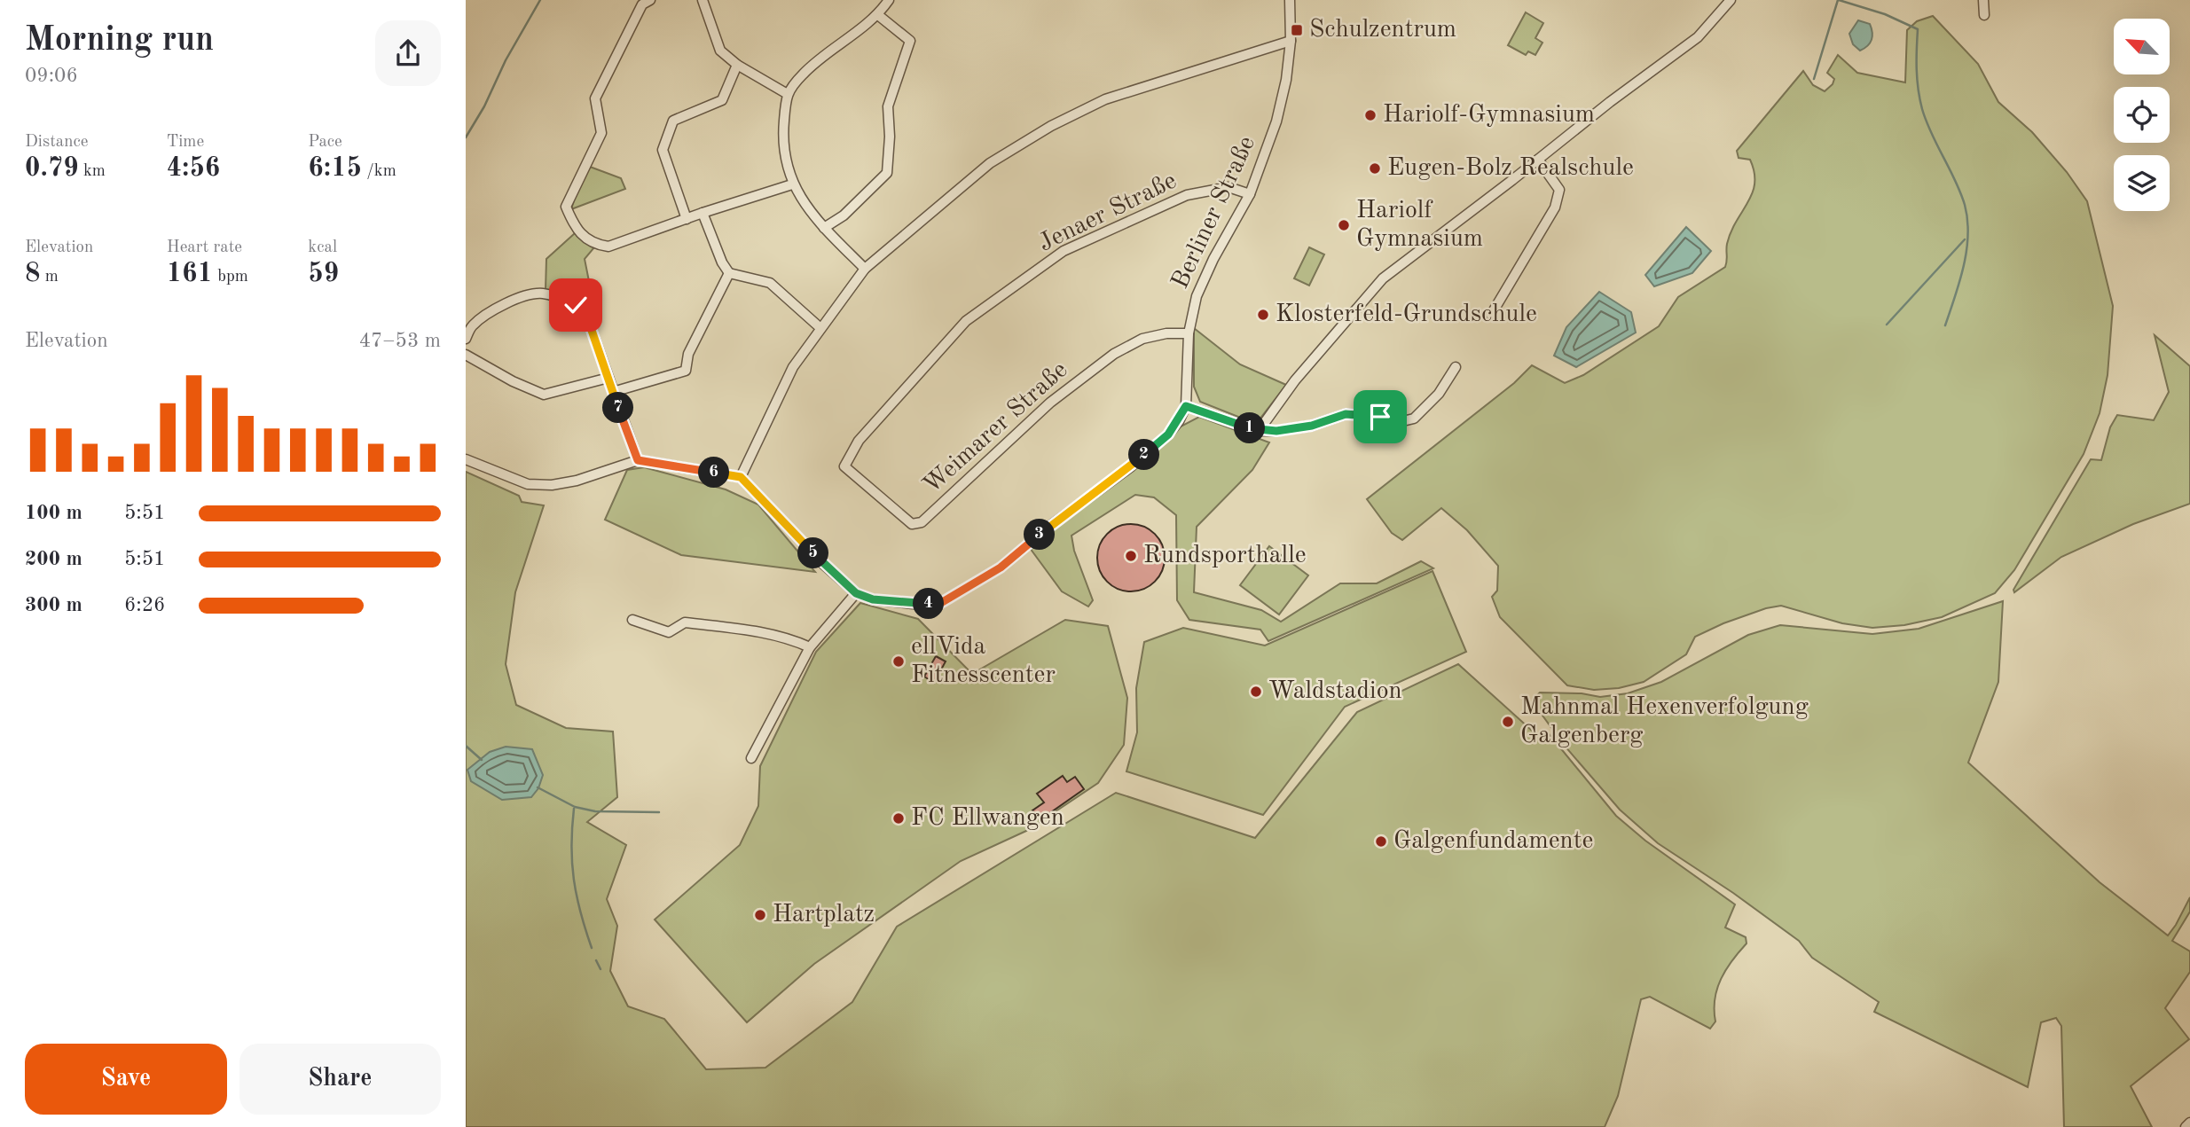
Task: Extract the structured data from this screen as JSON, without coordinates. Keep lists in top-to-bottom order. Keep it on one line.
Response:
{"streets":{"street":["Jenaer Straße","Berliner Straße","Weimarer Straße"]},"crossings":[["Jenaer Straße","Berliner Straße"],["Jenaer Straße","Weimarer Straße"],["Berliner Straße","Weimarer Straße"]],"places":{"transit":["Schulzentrum"],"other":["Hariolf-Gymnasium","Eugen-Bolz Realschule","Hariolf Gymnasium","Klosterfeld-Grundschule","Rundsporthalle","ellVida Fitnesscenter","Waldstadion","Mahnmal Hexenverfolgung Galgenberg","FC Ellwangen","Galgenfundamente","Hartplatz"]},"north":"top left","page":{"heading":["Morning run","09:06"],"stats":[["Distance","0.79 km"],["Time","4:56"],["Pace","6:15 /km"],["Elevation","8 m"],["Heart rate","161 bpm"],["kcal","59"]],"chart":["Elevation","47–53 m"],"pins":["7","1","2","6","3","5","4"],"list":[{"name":"100 m","note":"5:51"},{"name":"200 m","note":"5:51"},{"name":"300 m","note":"6:26"}],"buttons":["Save","Share"]}}
